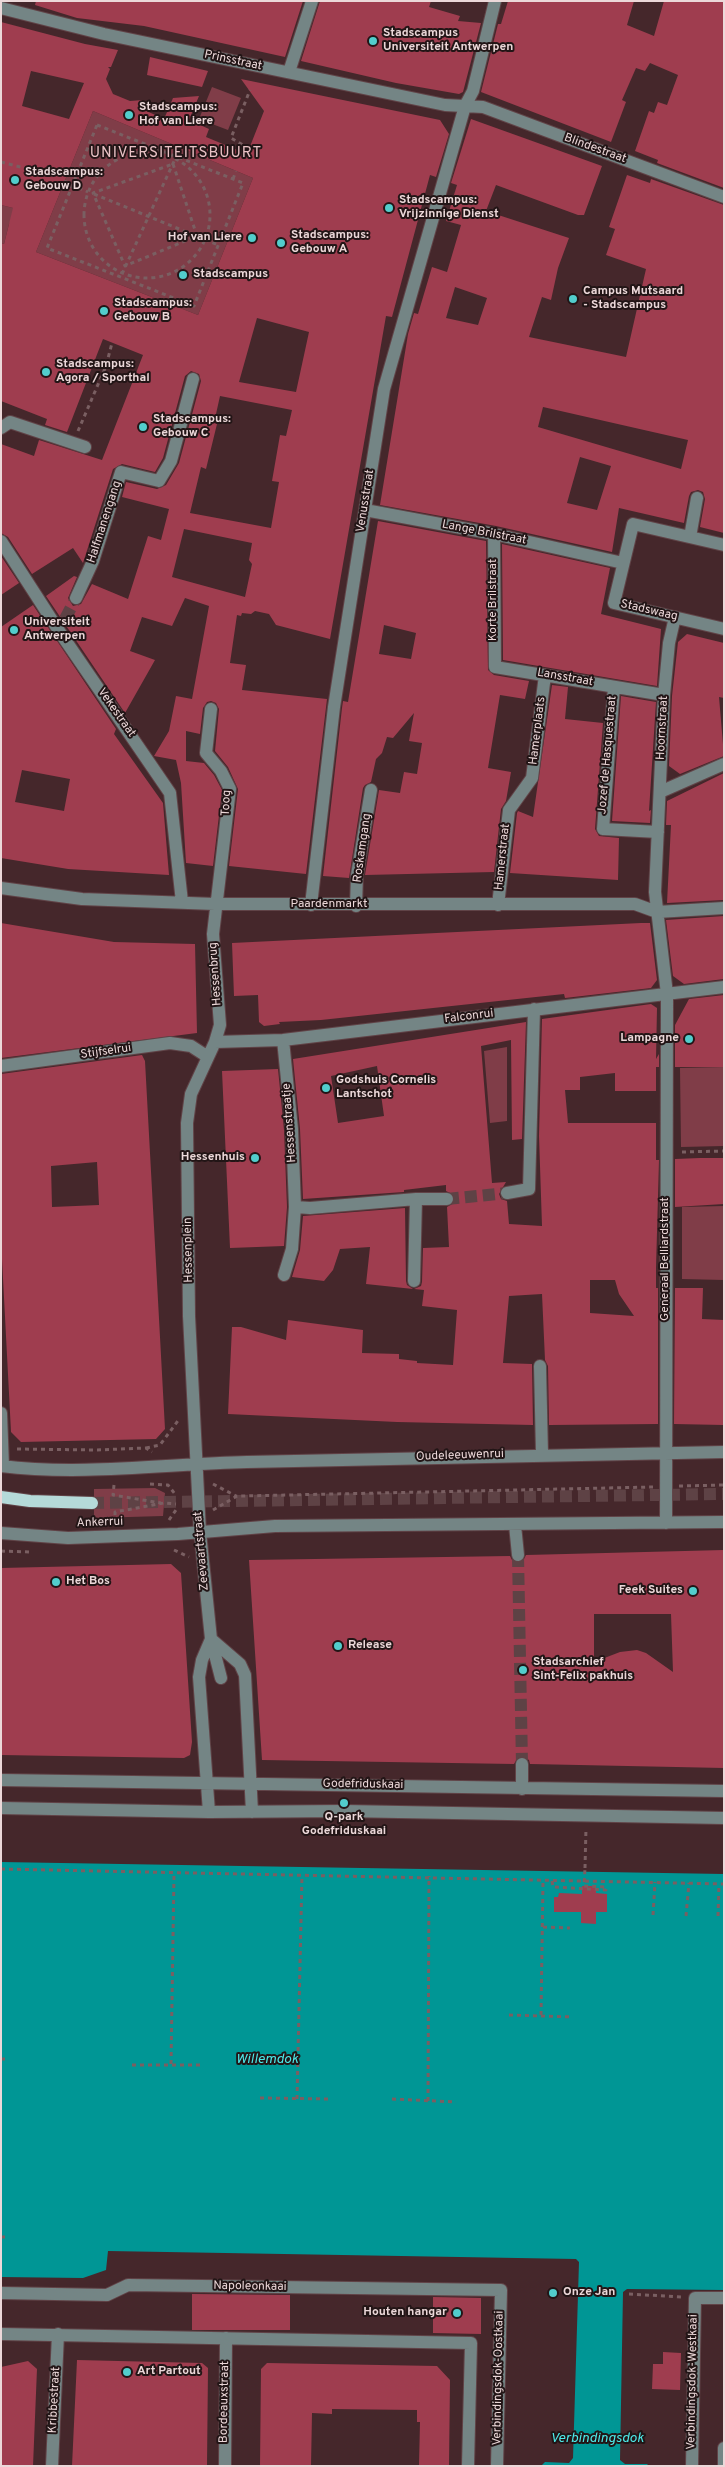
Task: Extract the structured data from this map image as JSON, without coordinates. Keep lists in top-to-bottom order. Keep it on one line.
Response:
{"streets":{"main road":["Ankerrui"],"street":["Prinsstraat","Blindestraat","Venusstraat","Halfmanengang","Lange Brilstraat","Korte Brilstraat","Stadswaag","Lansstraat","Vekestraat","Hoornstraat","Hamerplaats","Jozef de Hasquestraat","Toog","Roskamgang","Hamerstraat","Paardenmarkt","Hessenbrug","Falconrui","Stijfselrui","Hessenstraatje","Hessenplein","Generaal Belliardstraat","Oudeleeuwenrui","Zeevaartstraat","Godefriduskaai","Napoleonkaai","Verbindingsdok-Oostkaai","Verbindingsdok-Westkaai","Kribbestraat","Bordeauxstraat"]},"crossings":[["Prinsstraat","Blindestraat"],["Prinsstraat","Venusstraat"],["Blindestraat","Venusstraat"],["Venusstraat","Lange Brilstraat"],["Venusstraat","Paardenmarkt"],["Lange Brilstraat","Korte Brilstraat"],["Lange Brilstraat","Stadswaag"],["Korte Brilstraat","Lansstraat"],["Stadswaag","Hoornstraat"],["Lansstraat","Hoornstraat"],["Lansstraat","Hamerplaats"],["Lansstraat","Jozef de Hasquestraat"],["Vekestraat","Paardenmarkt"],["Hoornstraat","Jozef de Hasquestraat"],["Hoornstraat","Paardenmarkt"],["Hoornstraat","Generaal Belliardstraat"],["Hamerplaats","Hamerstraat"],["Toog","Paardenmarkt"],["Toog","Hessenbrug"],["Roskamgang","Paardenmarkt"],["Hamerstraat","Paardenmarkt"],["Paardenmarkt","Hessenbrug"],["Paardenmarkt","Generaal Belliardstraat"],["Hessenbrug","Falconrui"],["Hessenbrug","Hessenplein"],["Falconrui","Hessenstraatje"],["Falconrui","Hessenplein"],["Falconrui","Generaal Belliardstraat"],["Stijfselrui","Hessenplein"],["Hessenplein","Oudeleeuwenrui"],["Hessenplein","Zeevaartstraat"],["Generaal Belliardstraat","Oudeleeuwenrui"],["Oudeleeuwenrui","Zeevaartstraat"],["Ankerrui","Zeevaartstraat"],["Zeevaartstraat","Godefriduskaai"],["Napoleonkaai","Verbindingsdok-Oostkaai"]],"districts":["UNIVERSITEITSBUURT"],"water":["Willemdok","Verbindingsdok"],"places":["Stadscampus Universiteit Antwerpen","Stadscampus: Hof van Liere","Stadscampus: Gebouw D","Stadscampus: Vrijzinnige Dienst","Hof van Liere","Stadscampus: Gebouw A","Stadscampus","Campus Mutsaard - Stadscampus","Stadscampus: Gebouw B","Stadscampus: Agora / Sporthal","Stadscampus: Gebouw C","Universiteit Antwerpen","Lampagne","Godshuis Cornelis Lantschot","Hessenhuis","Het Bos","Feek Suites","Release","Stadsarchief Sint-Felix pakhuis","Q-park Godefriduskaai","Onze Jan","Houten hangar","Art Partout"]}
